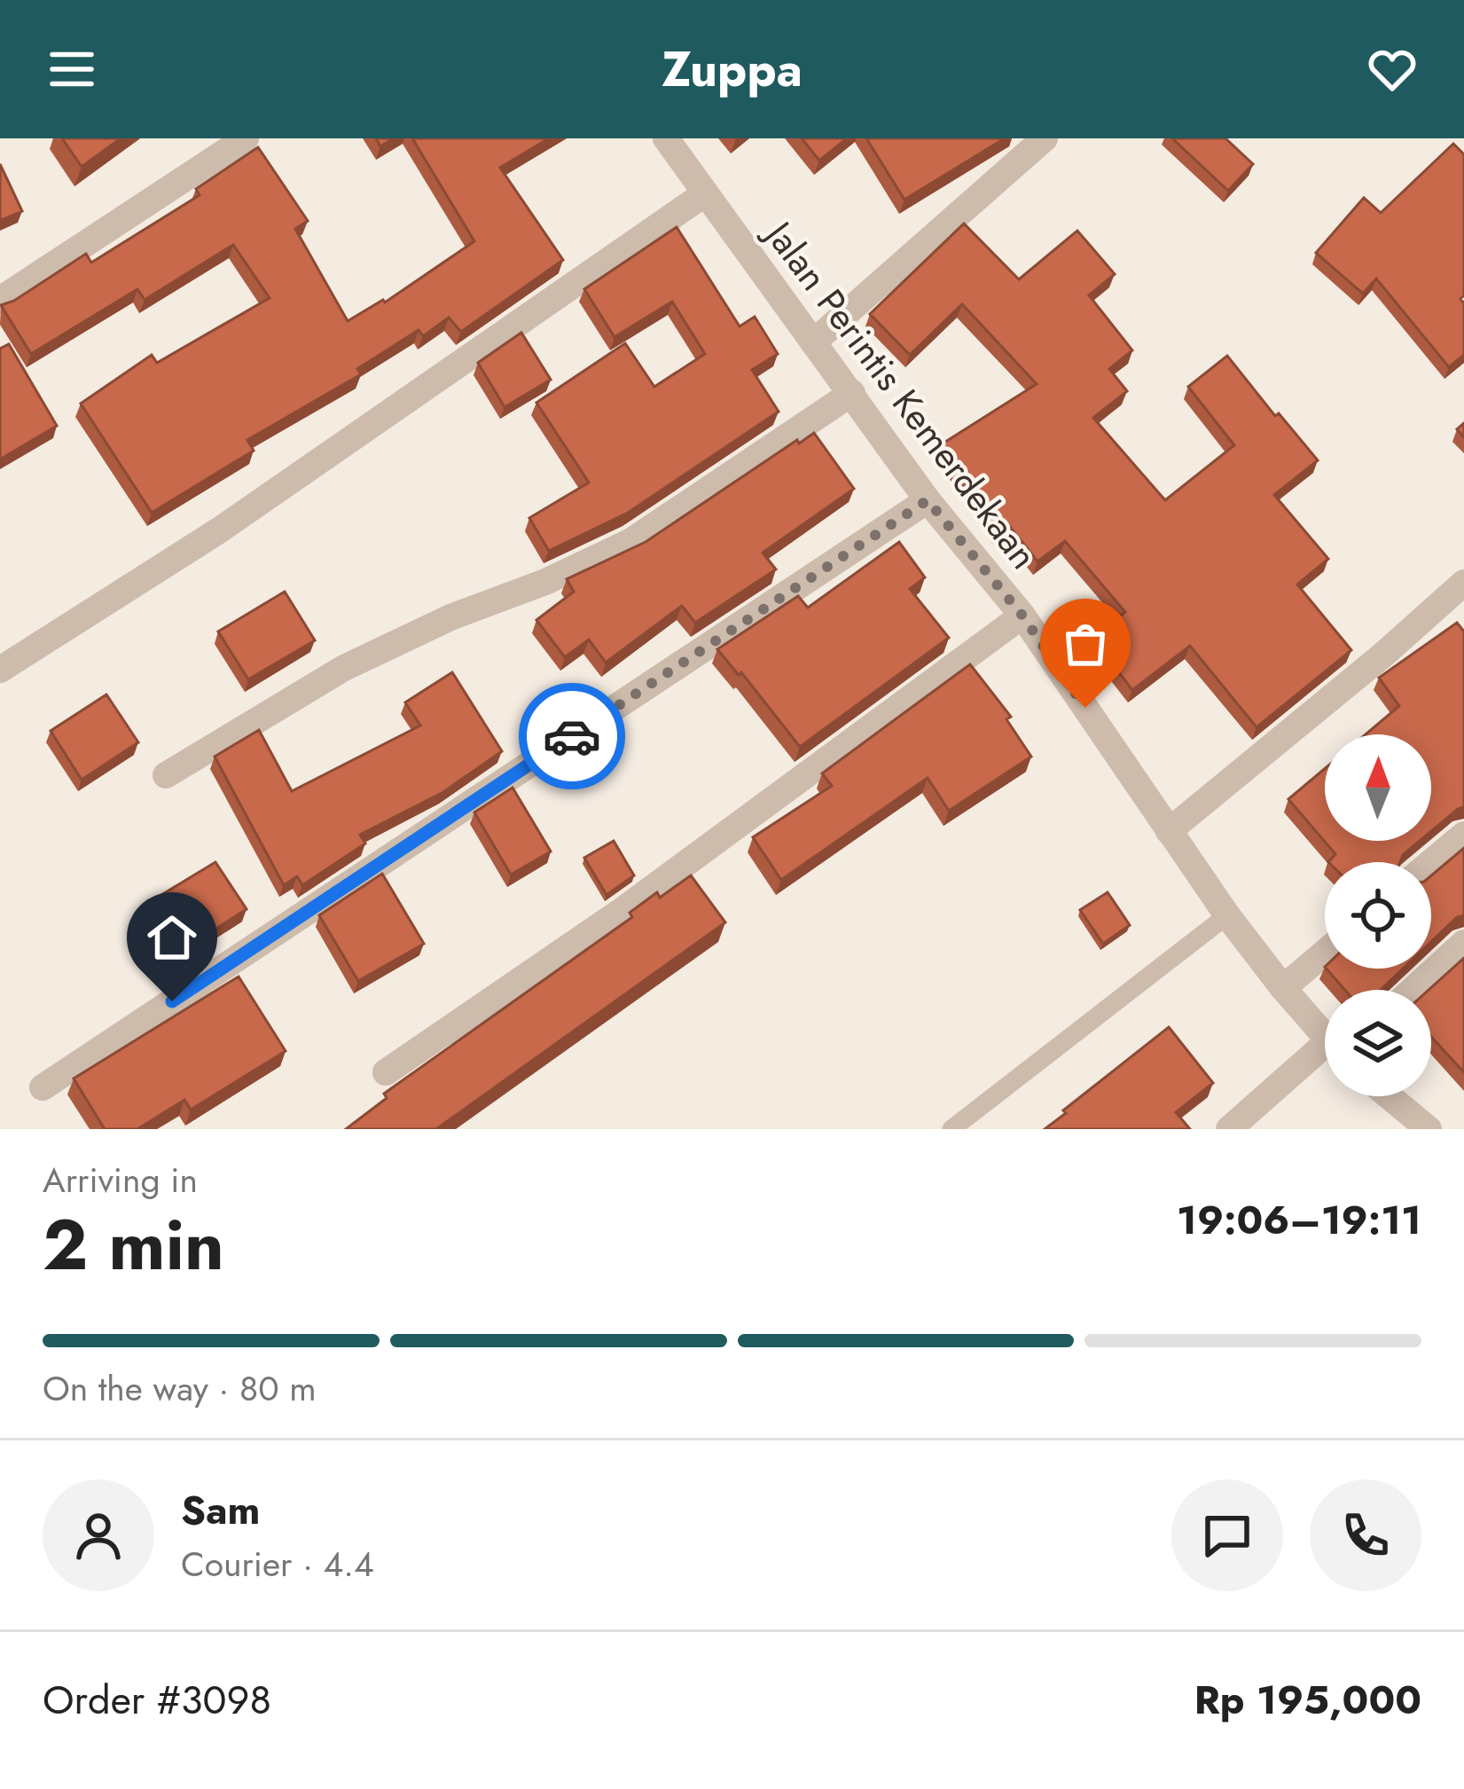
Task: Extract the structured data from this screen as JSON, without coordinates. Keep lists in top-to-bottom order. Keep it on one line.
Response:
{"streets":{"street":["Jalan Perintis Kemerdekaan"]},"north":"top","page":{"header":"Zuppa","heading":["2 min","Arriving in","19:06–19:11"],"panel":["Sam","Courier · 4.4","Order #3098","Rp 195,000"],"bar":"On the way · 80 m"}}
